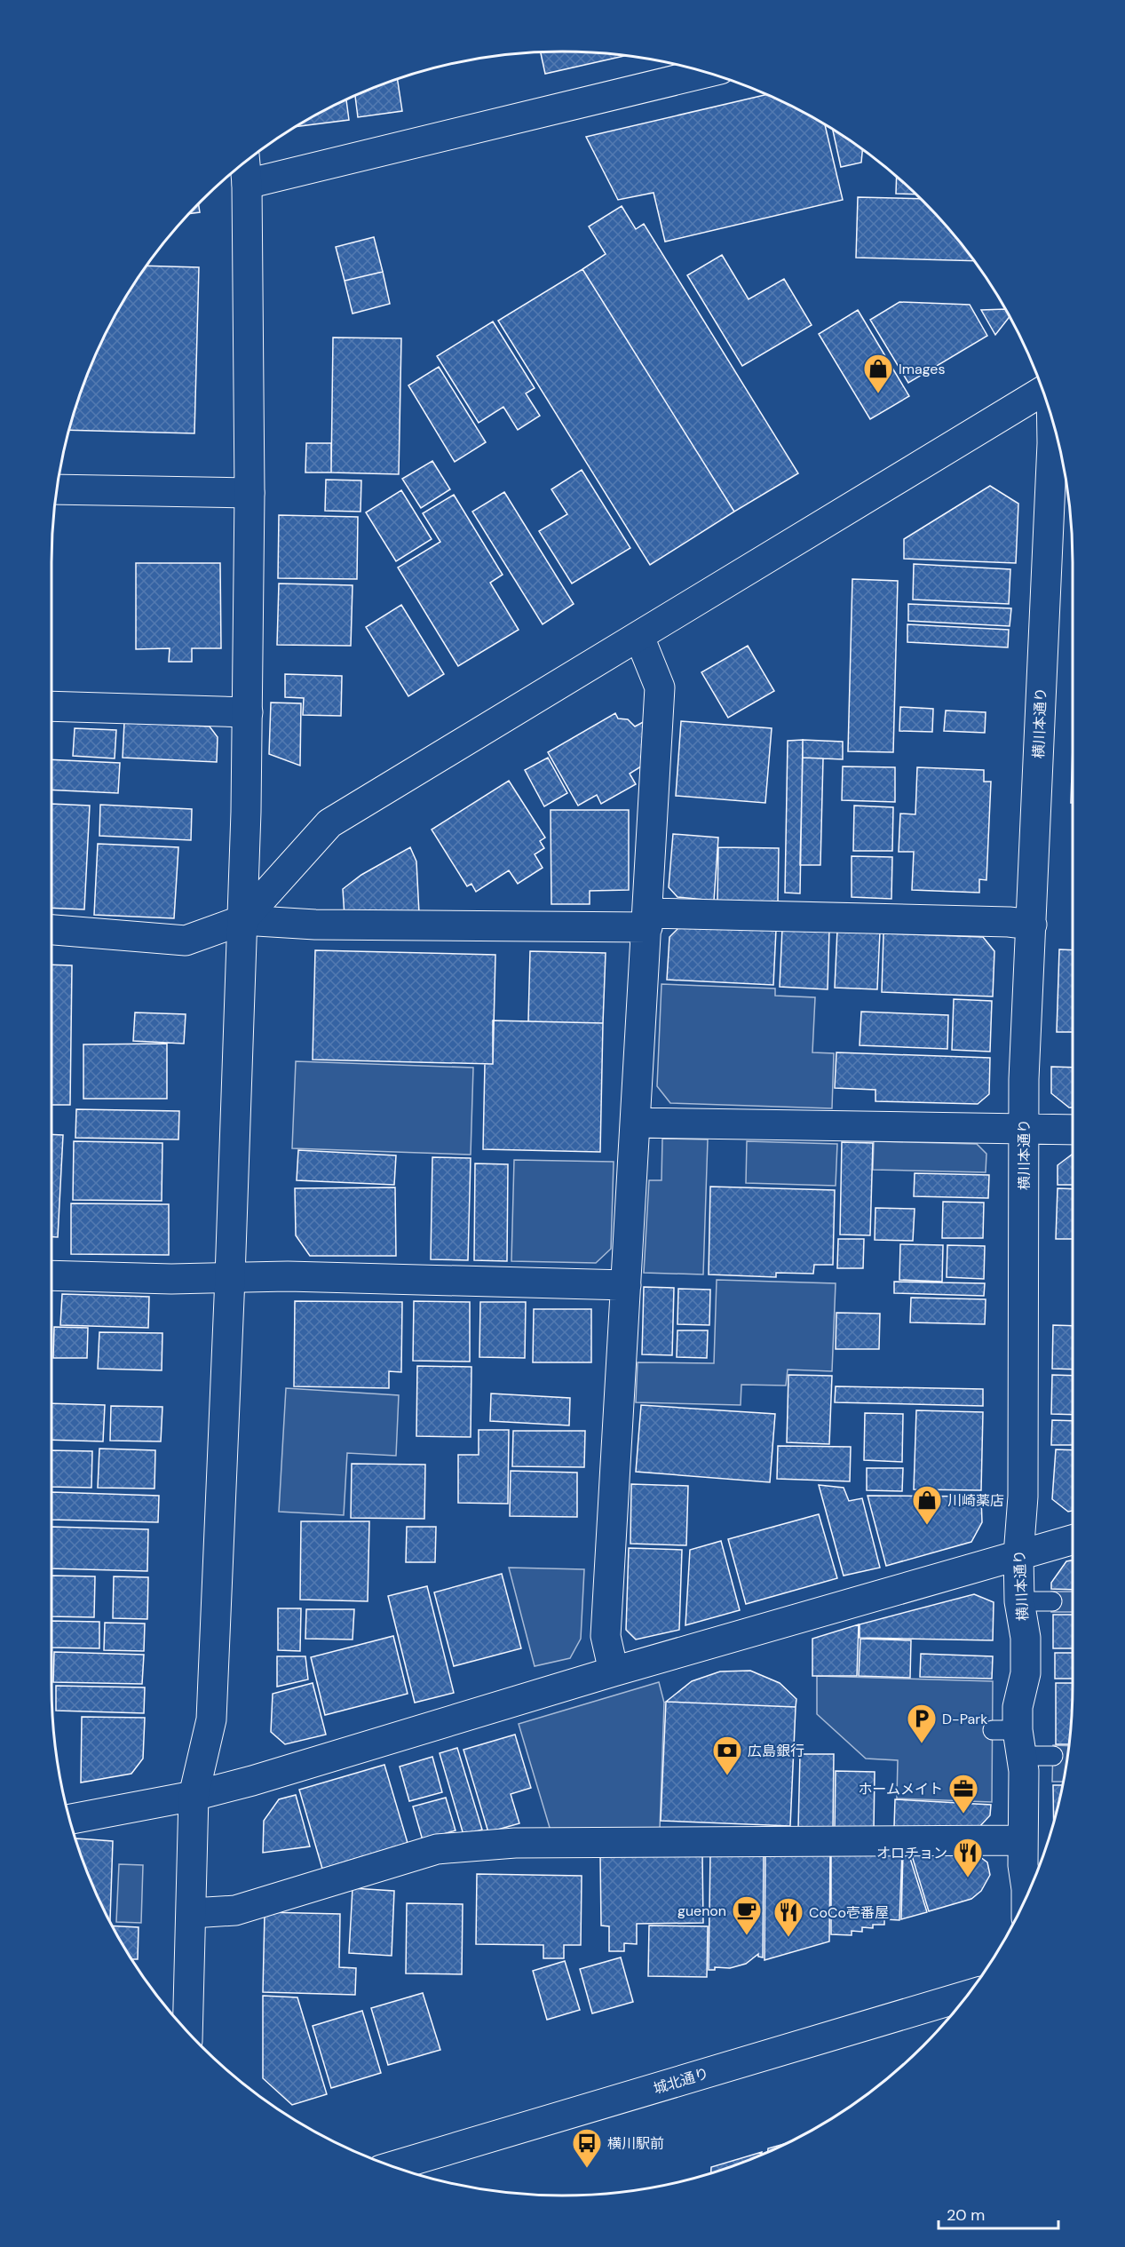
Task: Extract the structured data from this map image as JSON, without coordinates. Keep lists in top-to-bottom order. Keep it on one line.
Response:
{"streets":{"main road":["横川本通り","城北通り"]},"places":{"shop":["Images","川崎薬店"],"parking":["D-Park"],"bank":["広島銀行"],"office":["ホームメイト"],"restaurant":["オロチョン","CoCo壱番屋"],"cafe":["guenon"],"bus stop":["横川駅前"]},"scale_bar":"20 m"}
